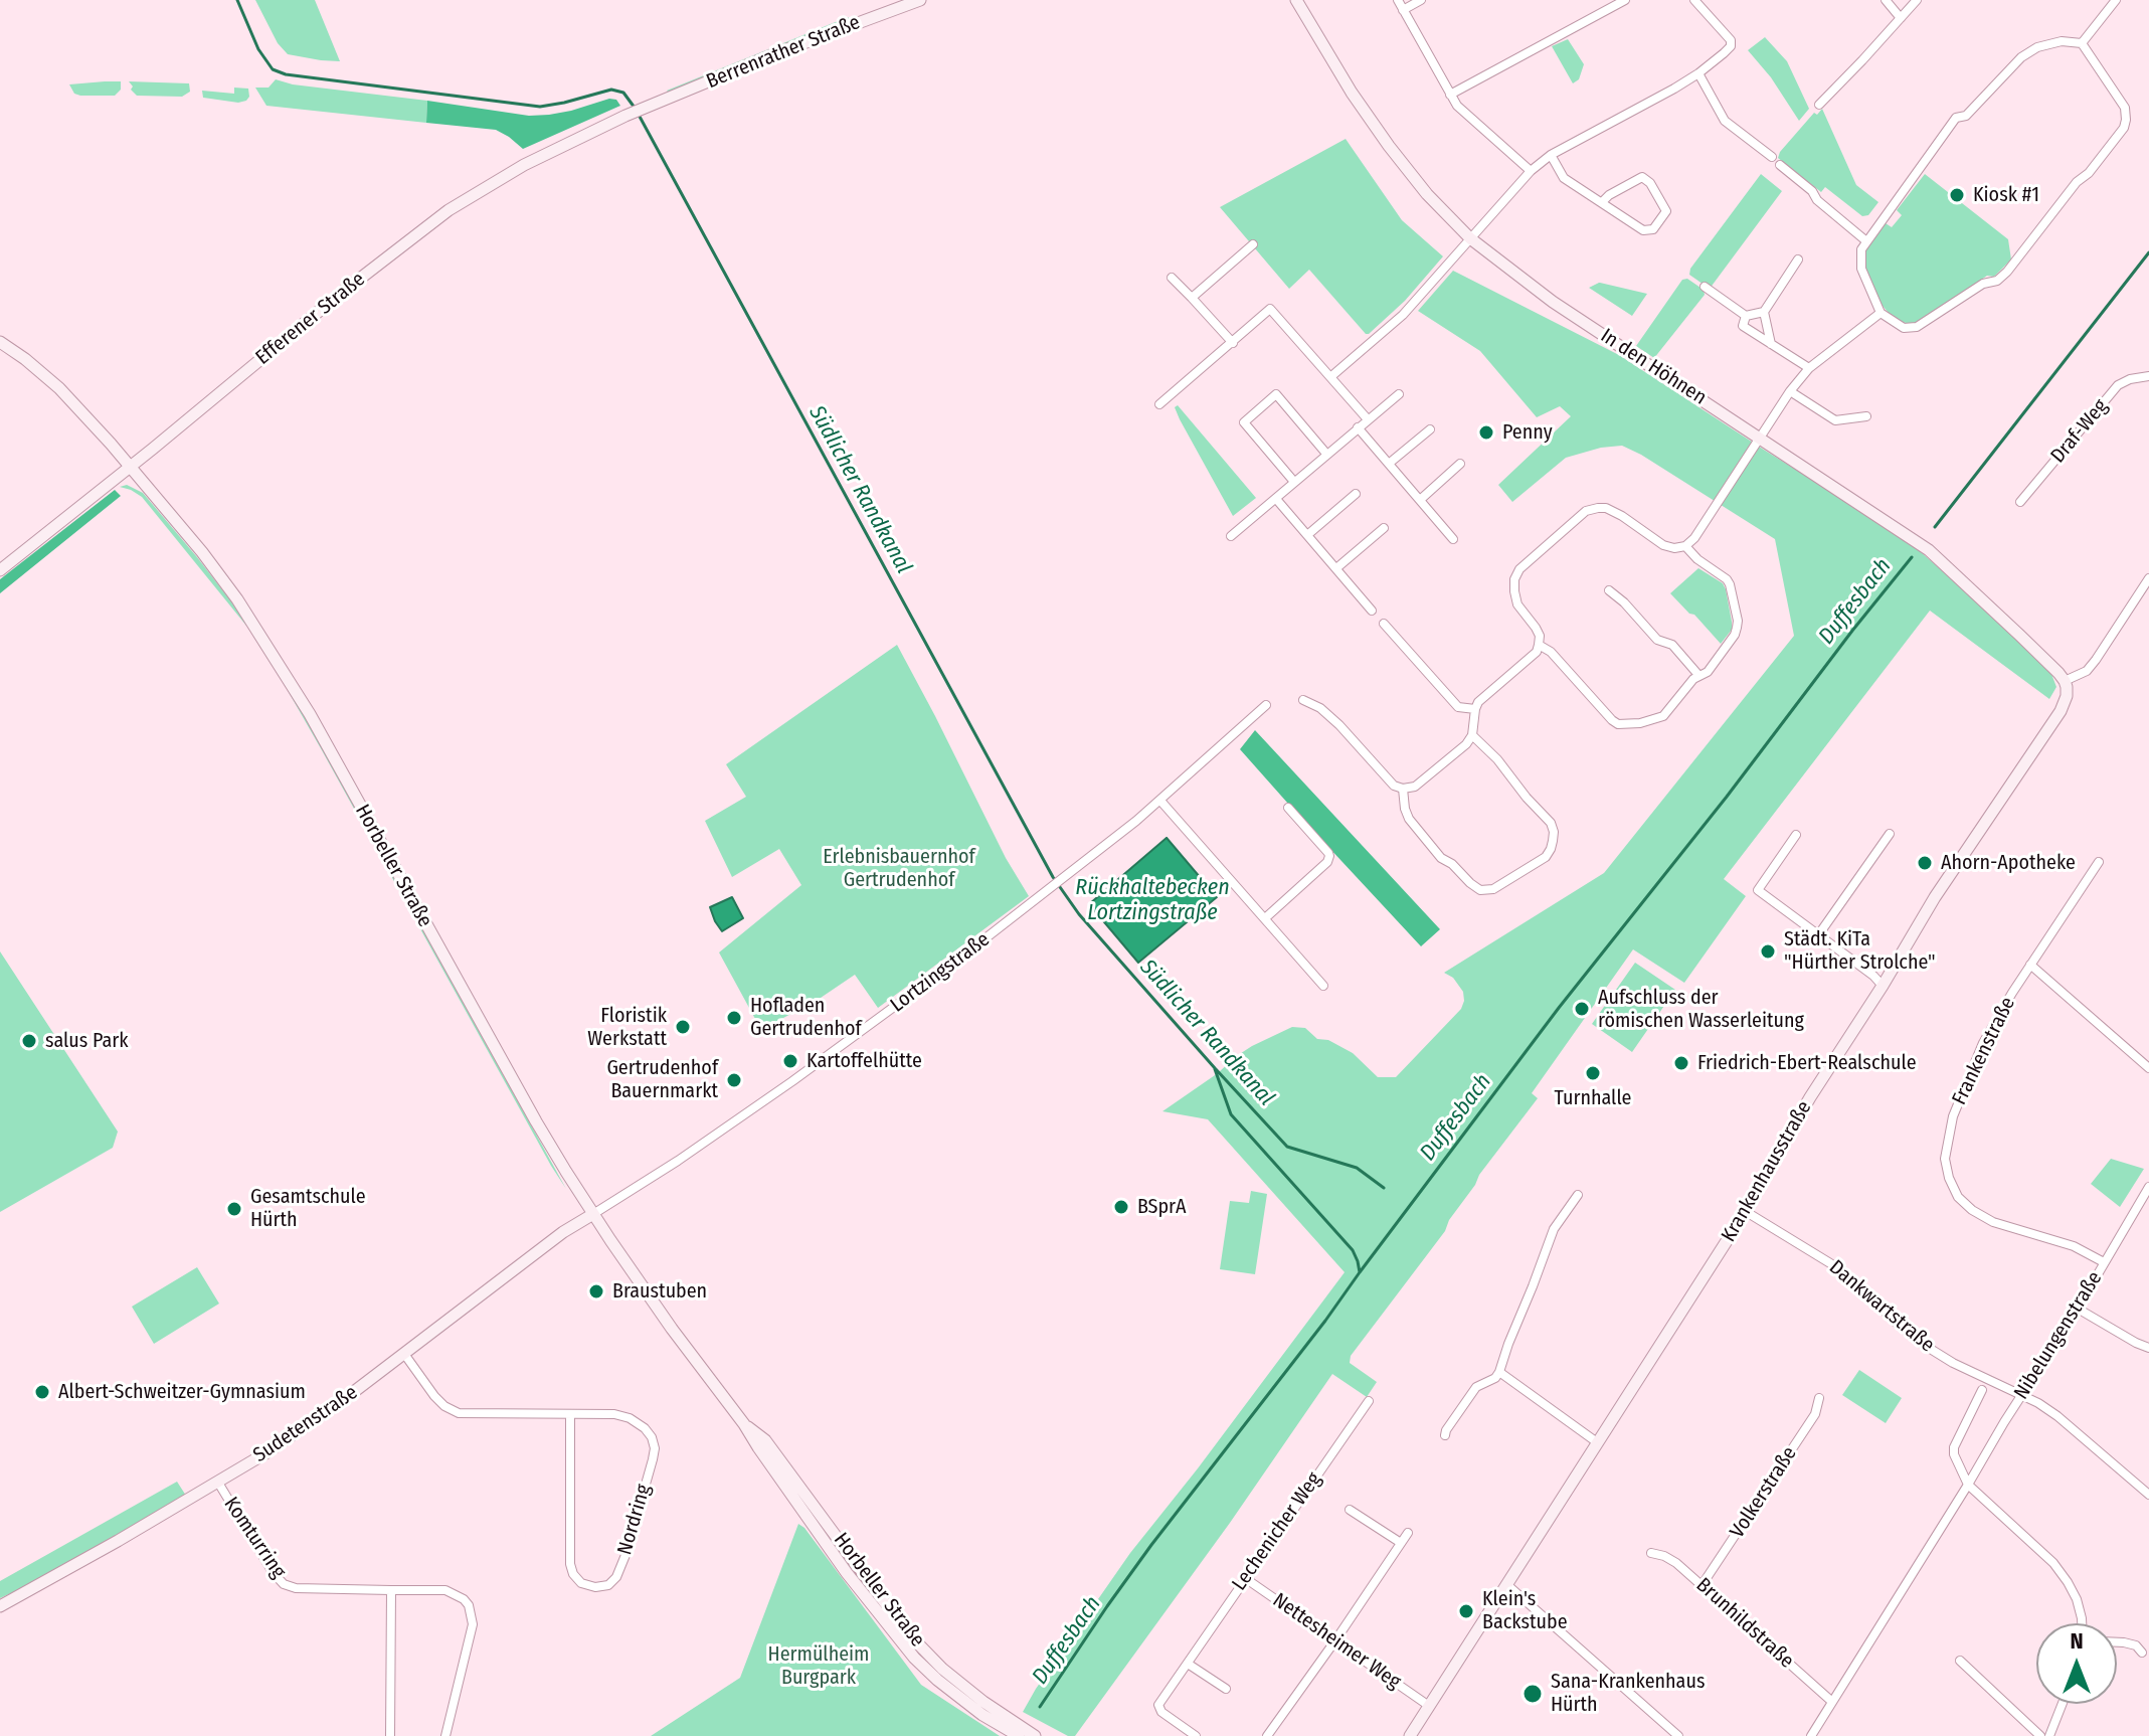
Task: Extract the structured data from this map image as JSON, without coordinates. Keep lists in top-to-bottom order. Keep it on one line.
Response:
{"streets":{"street":["Berrenrather Straße","Efferener Straße","In den Höhnen","Draf-Weg","Horbeller Straße","Lortzingstraße","Frankenstraße","Krankenhausstraße","Dankwartstraße","Nibelungenstraße","Sudetenstraße","Volkerstraße","Nordring","Lechenicher Weg","Komturring","Brunhildstraße","Nettesheimer Weg"]},"crossings":[["Berrenrather Straße","Efferener Straße"],["Efferener Straße","Horbeller Straße"],["In den Höhnen","Krankenhausstraße"],["Horbeller Straße","Lortzingstraße"],["Horbeller Straße","Sudetenstraße"],["Lortzingstraße","Sudetenstraße"],["Frankenstraße","Nibelungenstraße"],["Krankenhausstraße","Dankwartstraße"],["Krankenhausstraße","Nettesheimer Weg"],["Dankwartstraße","Nibelungenstraße"],["Nibelungenstraße","Brunhildstraße"],["Sudetenstraße","Nordring"],["Sudetenstraße","Komturring"],["Volkerstraße","Brunhildstraße"],["Lechenicher Weg","Nettesheimer Weg"]],"water":["Südlicher Randkanal","Duffesbach","Rückhaltebecken Lortzingstraße"],"parks":["Erlebnisbauernhof Gertrudenhof","Hermülheim Burgpark"],"places":["Kiosk #1","Penny","Ahorn-Apotheke","Städt. KiTa \"Hürther Strolche\"","Aufschluss der römischen Wasserleitung","Hofladen Gertrudenhof","Floristik Werkstatt","salus Park","Kartoffelhütte","Friedrich-Ebert-Realschule","Turnhalle","Gertrudenhof Bauernmarkt","BSprA","Gesamtschule Hürth","Braustuben","Albert-Schweitzer-Gymnasium","Klein's Backstube","Sana-Krankenhaus Hürth"],"north":"top"}
